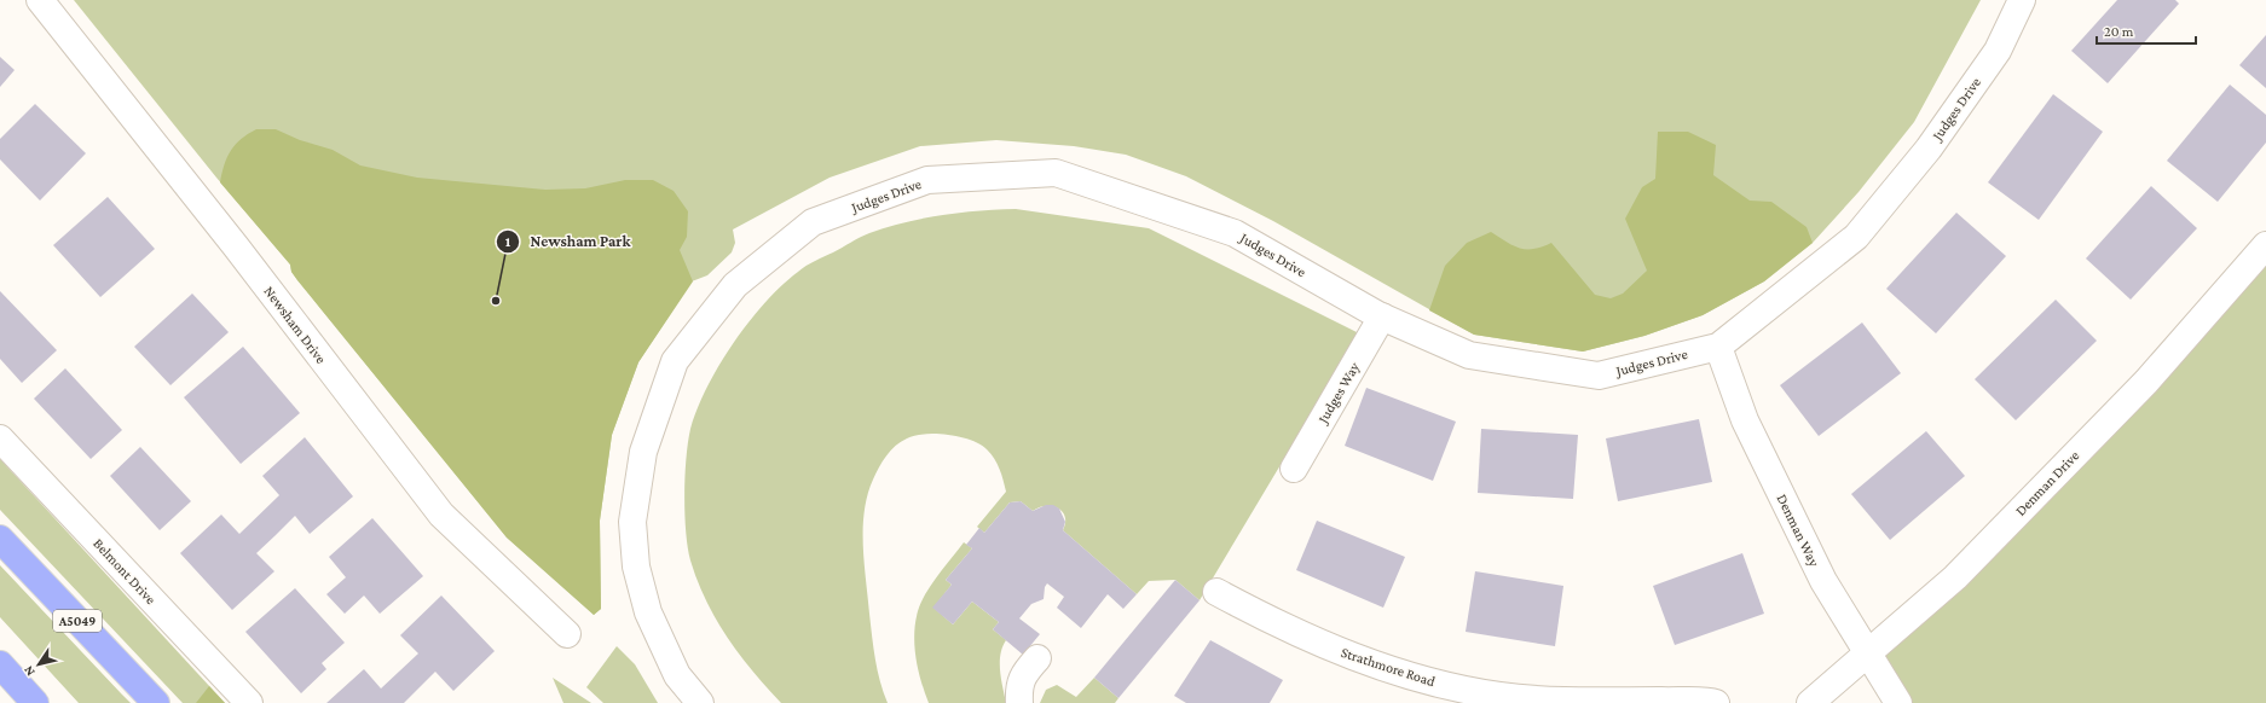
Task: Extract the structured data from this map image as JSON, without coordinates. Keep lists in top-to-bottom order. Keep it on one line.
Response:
{"streets":{"highway":["A5049"],"street":["Judges Drive","Newsham Drive","Judges Way","Denman Drive","Denman Way","Belmont Drive","Strathmore Road"]},"crossings":[["Judges Drive","Judges Way"],["Judges Drive","Denman Way"],["Denman Drive","Denman Way"]],"places":["Newsham Park"],"scale_bar":"20 m","north":"bottom left"}
